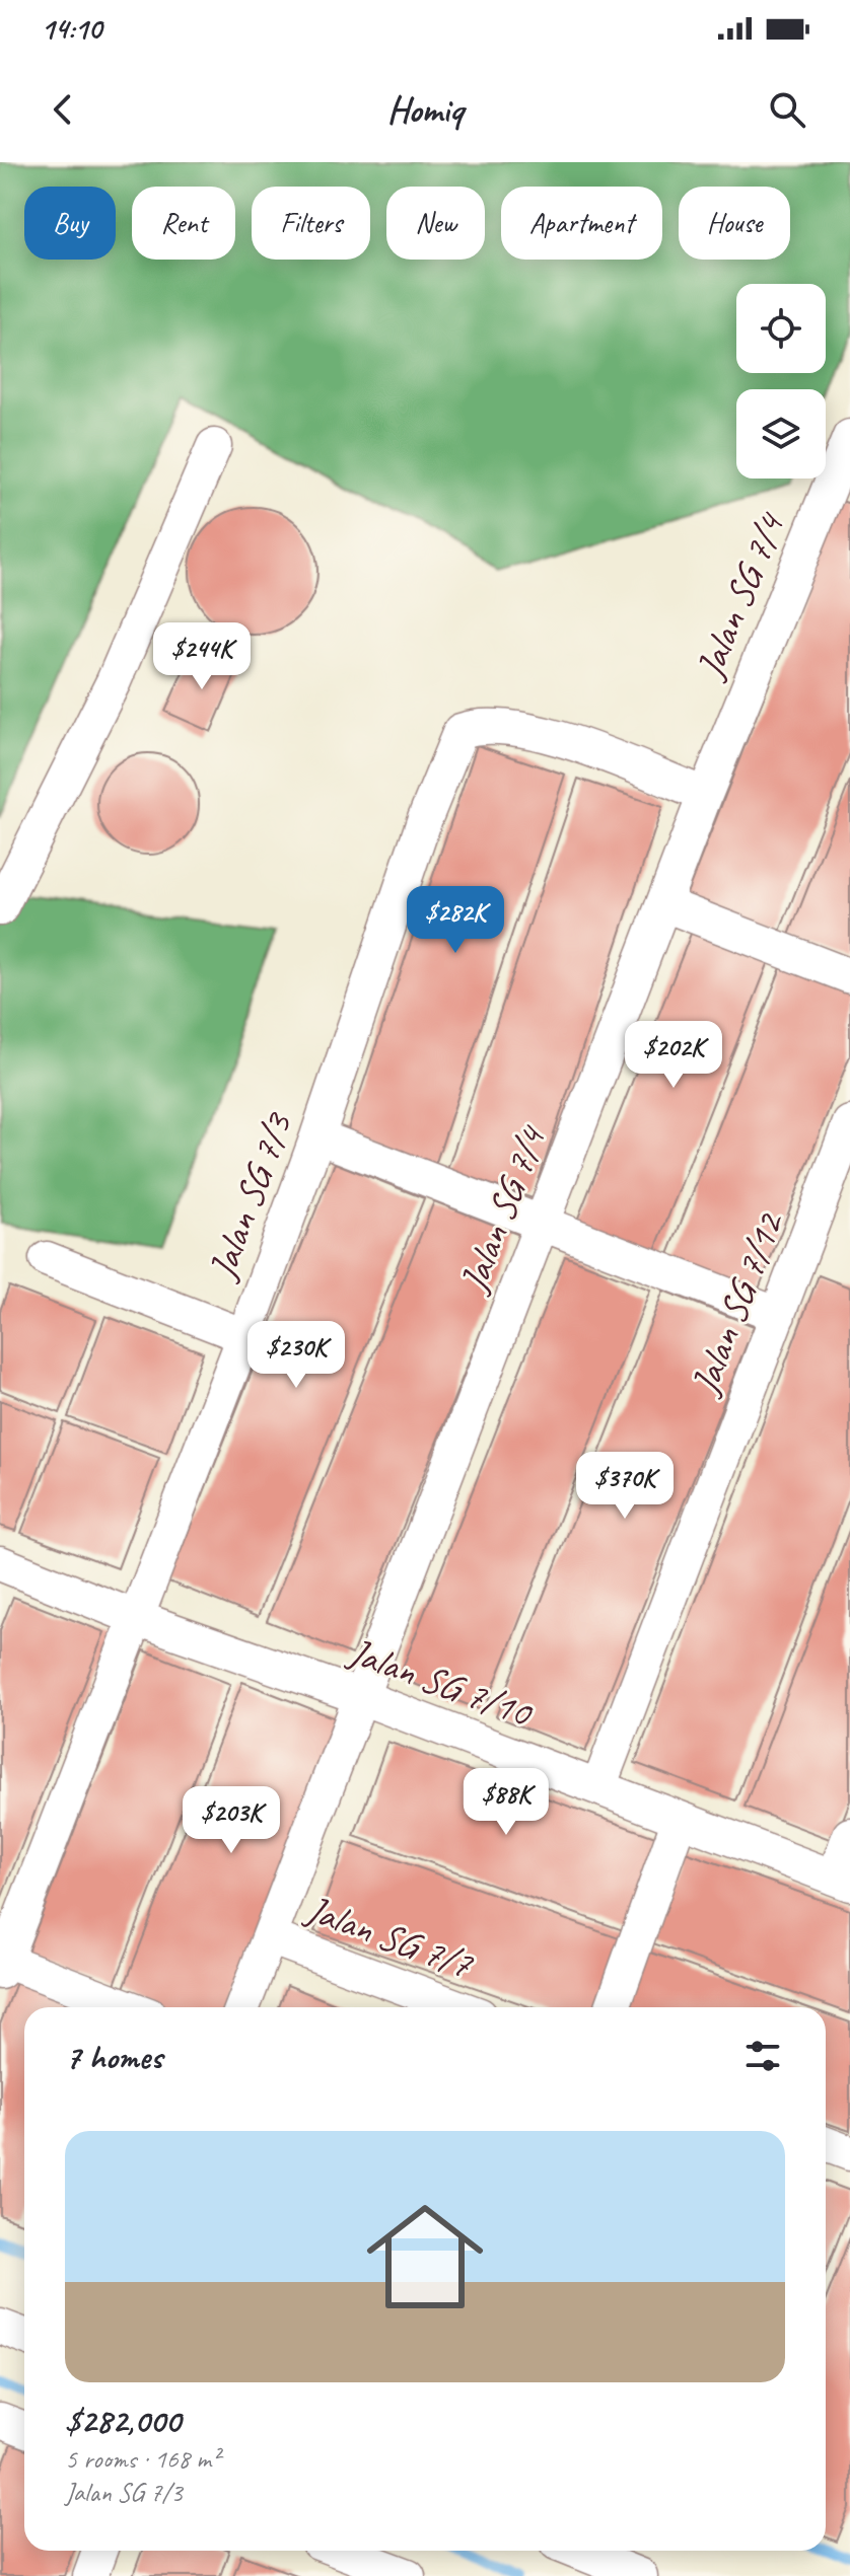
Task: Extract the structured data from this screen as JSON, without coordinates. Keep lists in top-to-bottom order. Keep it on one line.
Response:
{"streets":{"street":["Jalan SG 7/4","Jalan SG 7/3","Jalan SG 7/12","Jalan SG 7/10","Jalan SG 7/7"]},"crossings":[["Jalan SG 7/4","Jalan SG 7/3"],["Jalan SG 7/4","Jalan SG 7/10"],["Jalan SG 7/4","Jalan SG 7/7"],["Jalan SG 7/3","Jalan SG 7/10"],["Jalan SG 7/12","Jalan SG 7/10"]],"page":{"status":"14:10","header":"Homiq","chip":["Buy","Rent","Filters","New","Apartment","House"],"price":["$244K","$282K","$202K","$230K","$370K","$88K","$203K"],"heading":"7 homes","list":[{"name":"$282,000","note":"5 rooms · 168 m² · Jalan SG 7/3"}]}}
